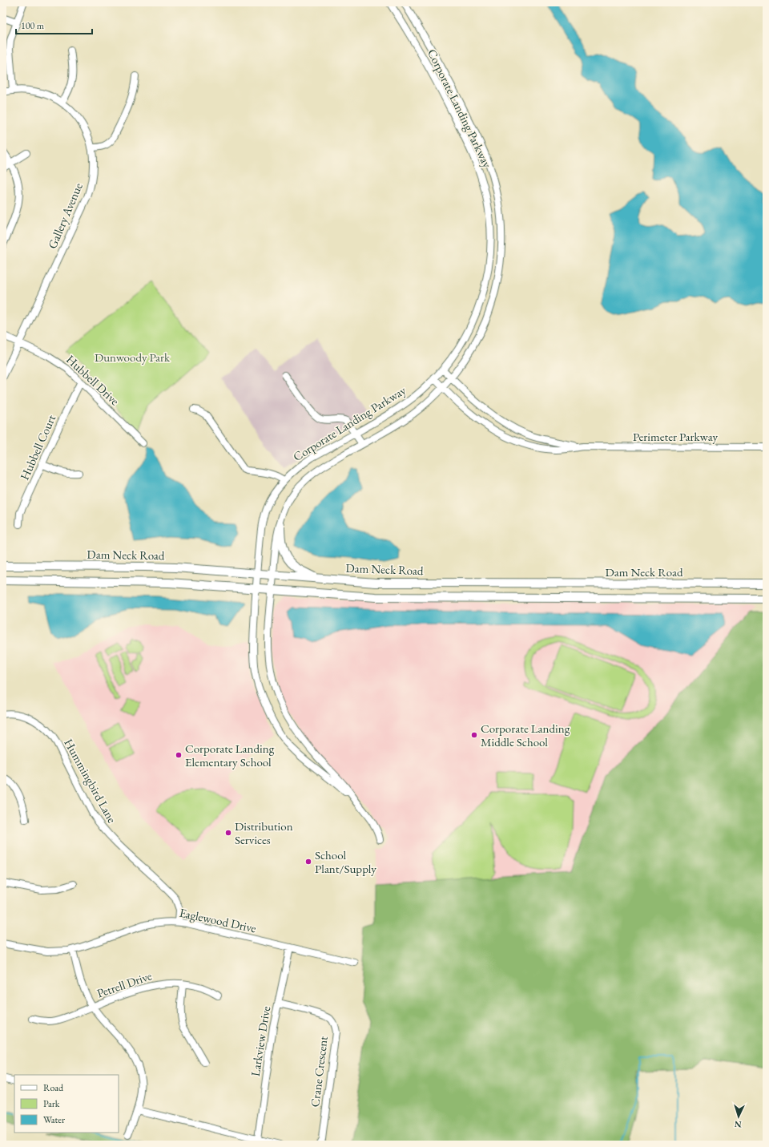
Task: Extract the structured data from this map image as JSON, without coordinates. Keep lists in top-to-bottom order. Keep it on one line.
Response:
{"streets":{"main road":["Dam Neck Road"],"street":["Corporate Landing Parkway","Gallery Avenue","Hubbell Drive","Perimeter Parkway","Hubbell Court","Hummingbird Lane","Eaglewood Drive","Petrell Drive","Larkview Drive","Crane Crescent"]},"crossings":[["Corporate Landing Parkway","Perimeter Parkway"],["Corporate Landing Parkway","Dam Neck Road"],["Gallery Avenue","Hubbell Drive"],["Hubbell Drive","Hubbell Court"],["Hummingbird Lane","Eaglewood Drive"],["Eaglewood Drive","Larkview Drive"],["Larkview Drive","Crane Crescent"]],"parks":["Dunwoody Park"],"places":["Corporate Landing Middle School","Corporate Landing Elementary School","Distribution Services","School Plant/Supply"],"legend":["Road","Park","Water"],"scale_bar":"100 m","north":"bottom"}
